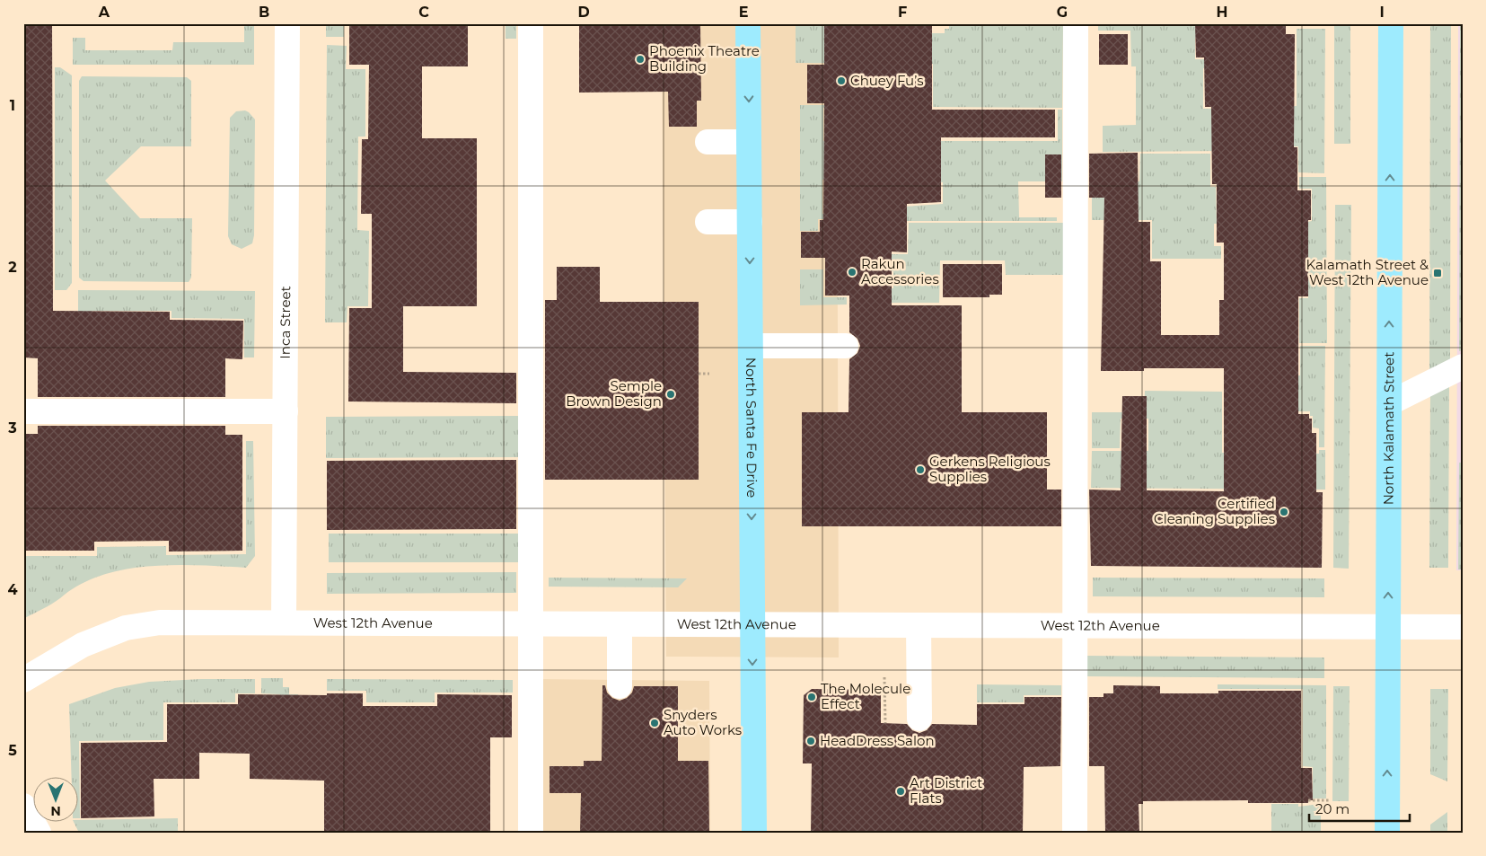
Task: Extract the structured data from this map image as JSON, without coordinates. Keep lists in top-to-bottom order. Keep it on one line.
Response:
{"streets":{"main road":["North Santa Fe Drive","North Kalamath Street"],"street":["Inca Street","West 12th Avenue"]},"crossings":[["Inca Street","West 12th Avenue"],["North Santa Fe Drive","West 12th Avenue"],["North Kalamath Street","West 12th Avenue"]],"one_way":["North Santa Fe Drive","North Kalamath Street"],"places":{"other":["Phoenix Theatre Building","Chuey Fu’s","Rakun Accessories","Semple Brown Design","Gerkens Religious Supplies","Certified Cleaning Supplies","The Molecule Effect","Snyders Auto Works","HeadDress Salon","Art District Flats"],"transit":["Kalamath Street & West 12th Avenue"]},"scale_bar":"20 m","north":"bottom","grid":{"columns":["A","B","C","D","E","F","G","H","I"],"rows":["1","2","3","4","5"]}}
